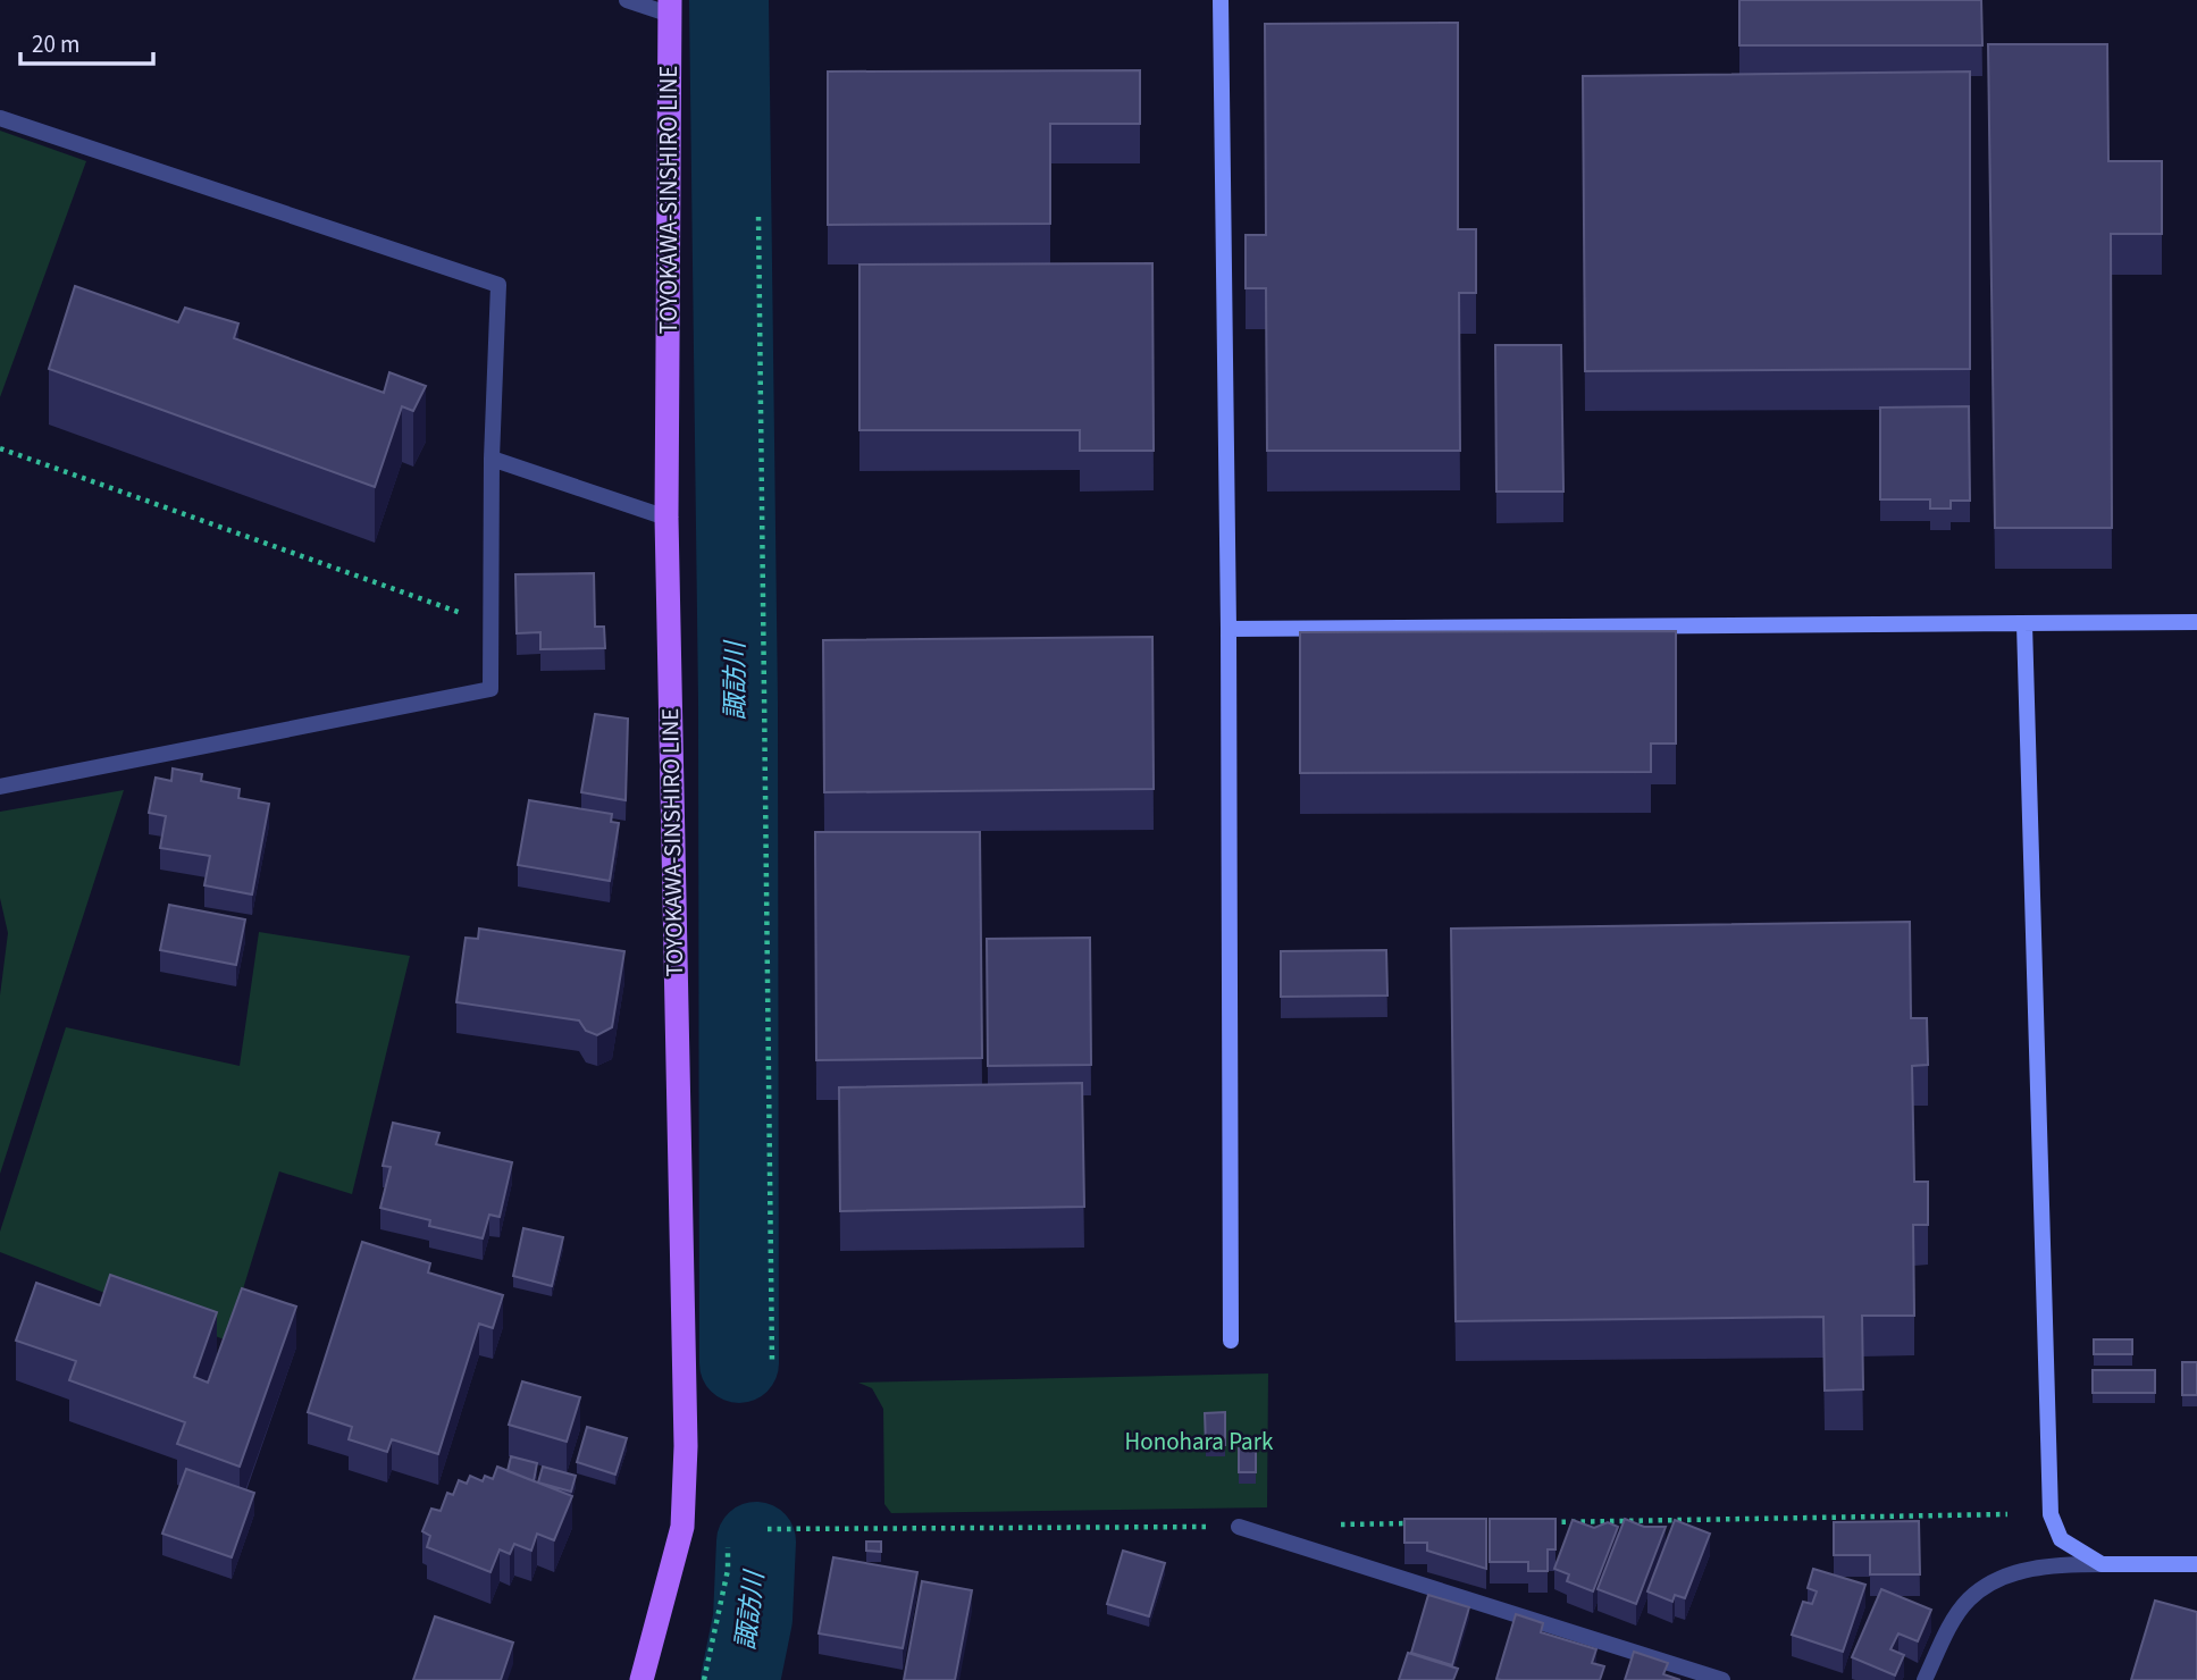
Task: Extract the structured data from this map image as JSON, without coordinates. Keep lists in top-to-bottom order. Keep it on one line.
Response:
{"streets":{"main road":["TOYOKAWA-SINSHIRO LINE"]},"water":["諏訪川"],"parks":["Honohara Park"],"scale_bar":"20 m"}
